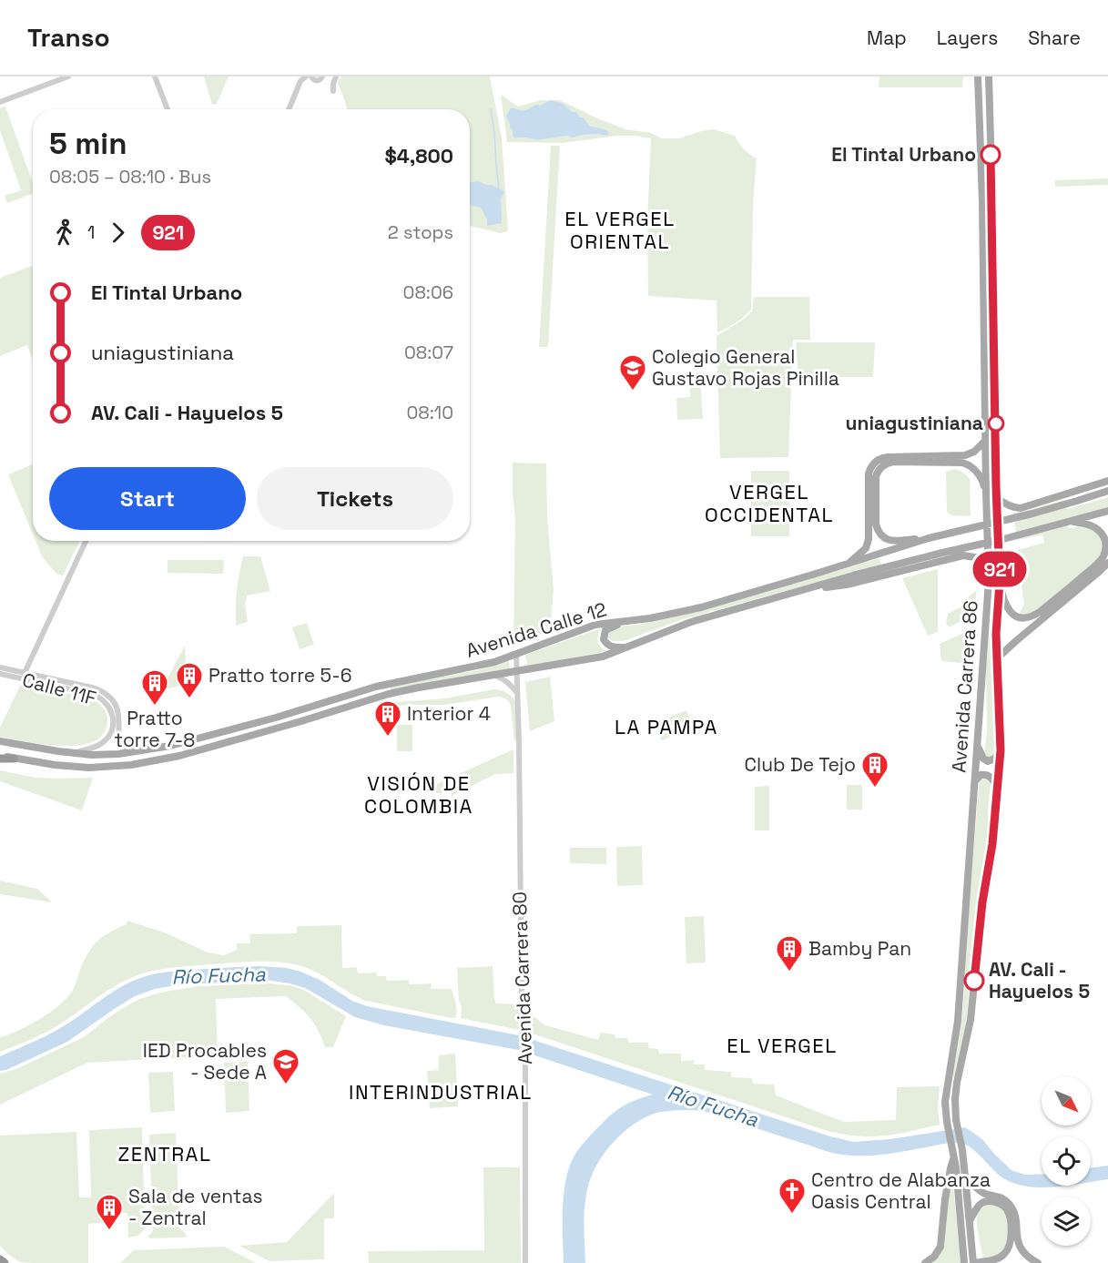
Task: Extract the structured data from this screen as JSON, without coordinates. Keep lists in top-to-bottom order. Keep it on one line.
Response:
{"streets":{"main road":["Avenida Calle 12","Avenida Carrera 86"],"street":["Calle 11F","Avenida Carrera 80"]},"crossings":[["Avenida Calle 12","Calle 11F"],["Avenida Calle 12","Avenida Carrera 80"]],"districts":["EL VERGEL ORIENTAL","VERGEL OCCIDENTAL","LA PAMPA","VISIÓN DE COLOMBIA","EL VERGEL","INTERINDUSTRIAL","ZENTRAL"],"water":["Río Fucha"],"places":{"other":["El Tintal Urbano","uniagustiniana","AV. Cali - Hayuelos 5"],"school or university":["Colegio General Gustavo Rojas Pinilla","IED Procables - Sede A"],"building":["Pratto torre 5-6","Pratto torre 7-8","Interior 4","Club De Tejo","Bamby Pan","Sala de ventas - Zentral"],"church":["Centro de Alabanza Oasis Central"]},"lines":["bus line 921"],"north":"bottom right","page":{"header":"Transo","nav":["Map","Layers","Share"],"on_map":"921","heading":["5 min","08:05 – 08:10 · Bus","$4,800"],"legs":["1","921","2 stops"],"list":[{"name":"El Tintal Urbano","value":"08:06"},{"name":"uniagustiniana","value":"08:07"},{"name":"AV. Cali - Hayuelos 5","value":"08:10"}],"buttons":["Start","Tickets"]}}
